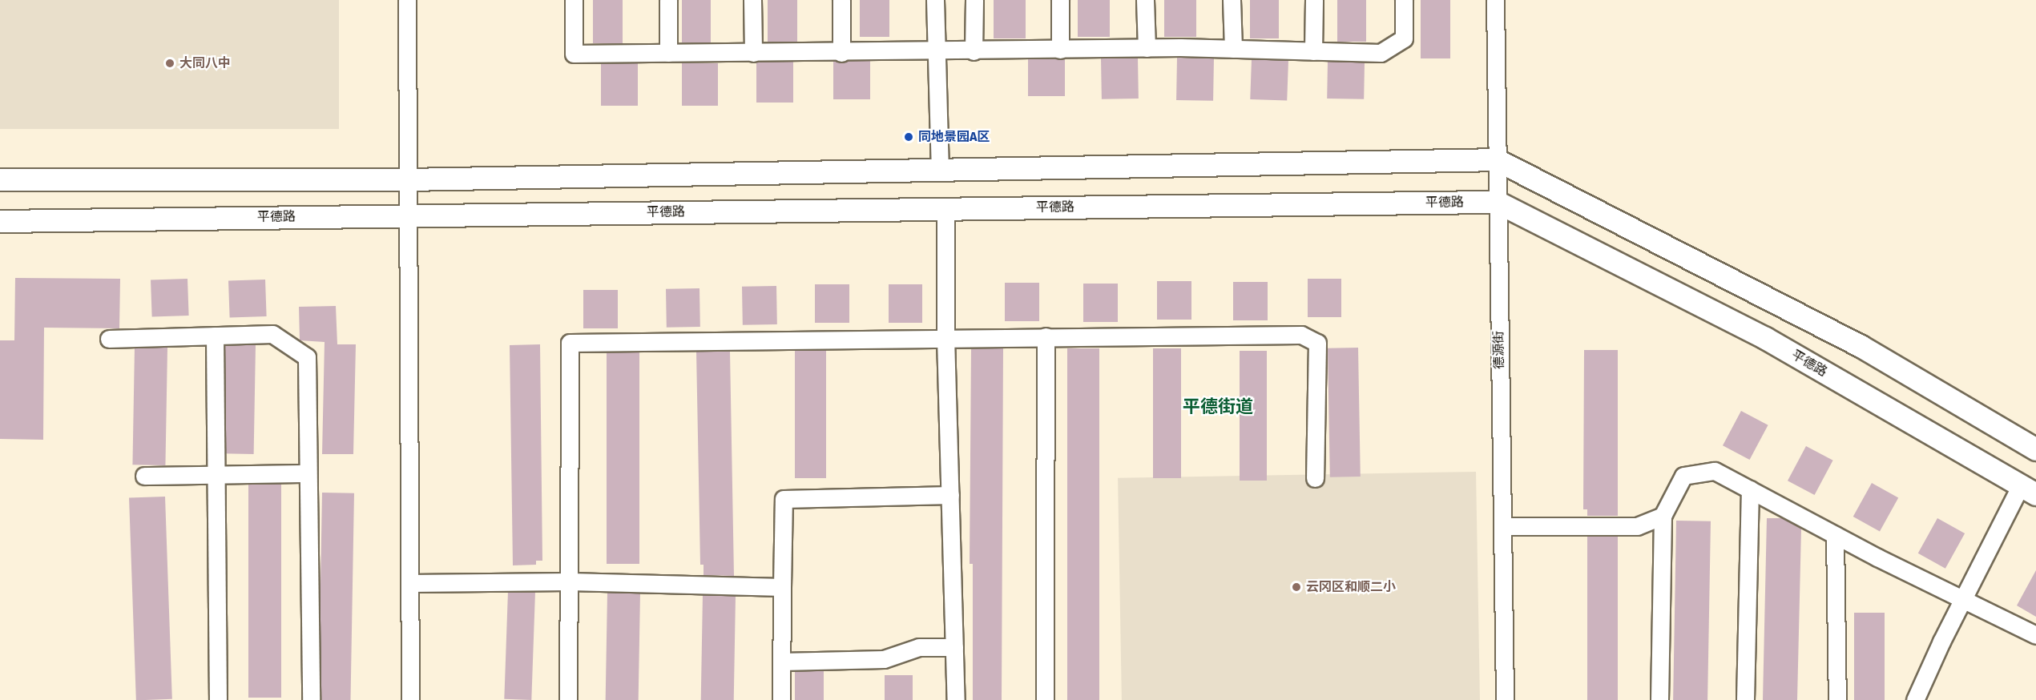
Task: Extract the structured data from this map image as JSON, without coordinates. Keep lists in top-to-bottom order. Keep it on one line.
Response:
{"streets":{"main road":["平德路"],"street":["德源街"]},"crossings":[["平德路","德源街"]],"districts":["平德街道"],"places":["大同八中","同地景园A区","云冈区和顺二小"]}
